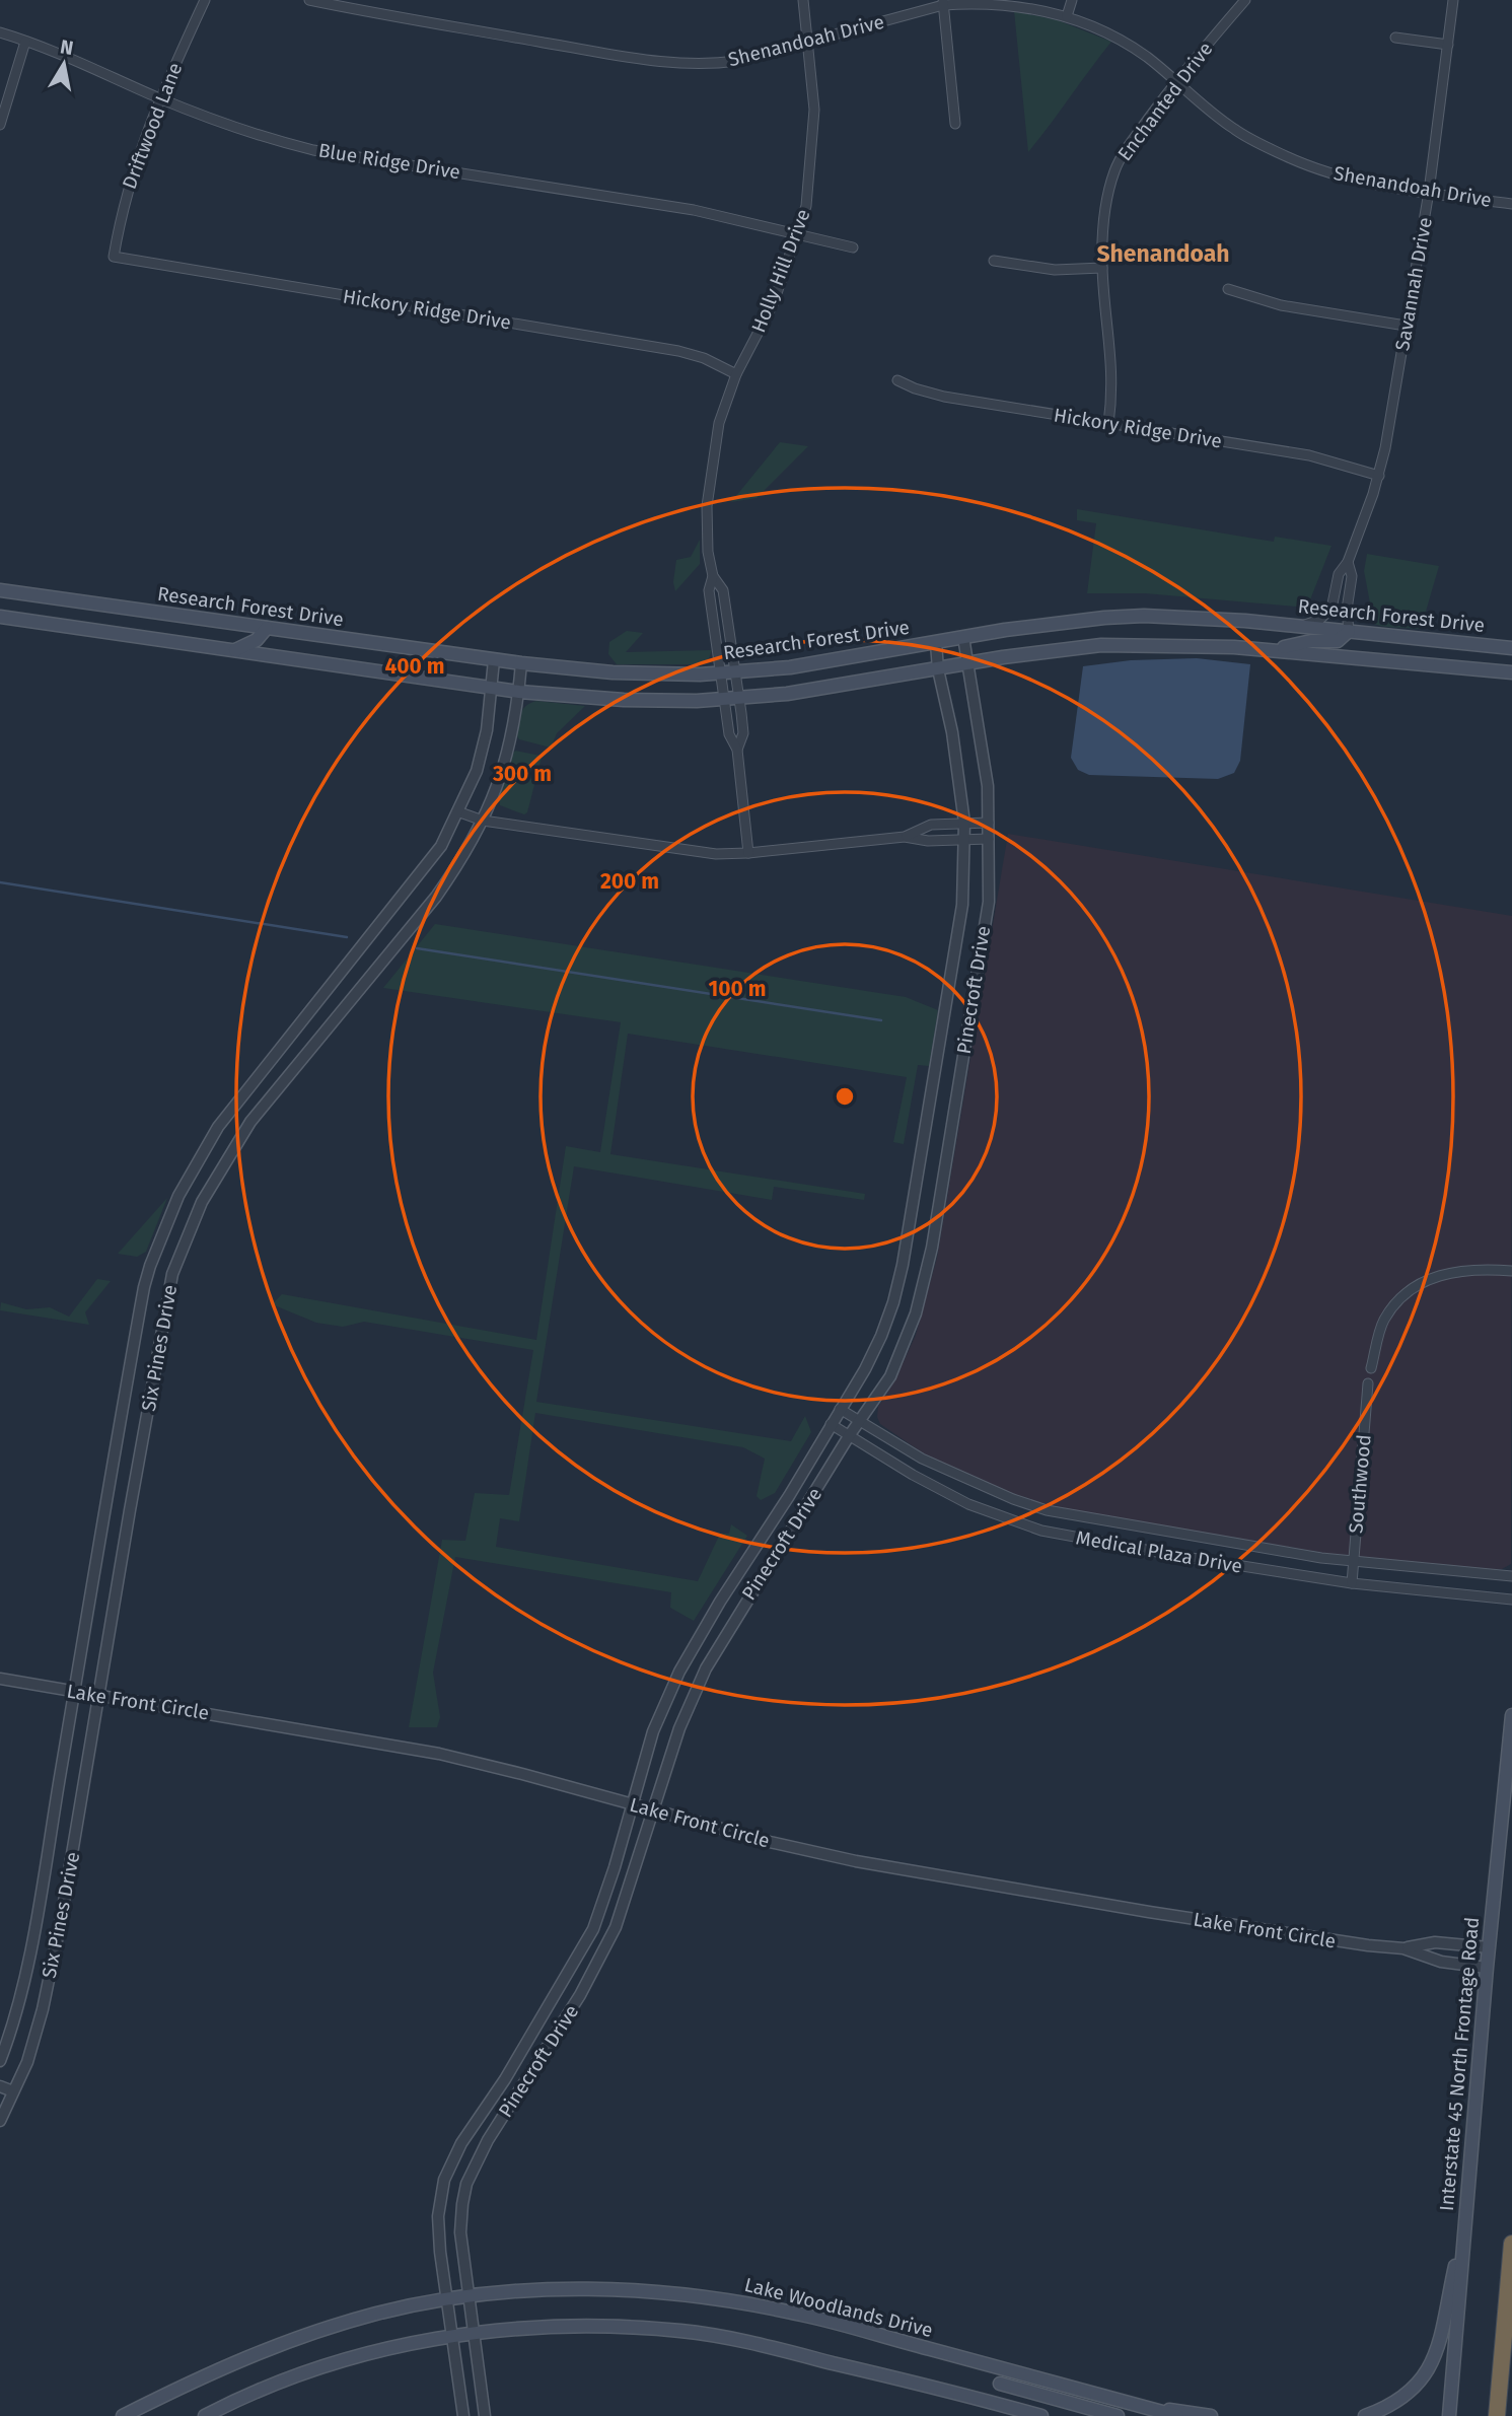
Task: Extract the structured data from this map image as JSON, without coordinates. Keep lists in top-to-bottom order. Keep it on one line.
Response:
{"streets":{"main road":["Research Forest Drive","Interstate 45 North Frontage Road","Lake Woodlands Drive"],"street":["Shenandoah Drive","Enchanted Drive","Driftwood Lane","Blue Ridge Drive","Holly Hill Drive","Savannah Drive","Hickory Ridge Drive","Pinecroft Drive","Six Pines Drive","Southwood","Medical Plaza Drive","Lake Front Circle"]},"crossings":[["Shenandoah Drive","Enchanted Drive"],["Shenandoah Drive","Holly Hill Drive"],["Shenandoah Drive","Savannah Drive"],["Enchanted Drive","Hickory Ridge Drive"],["Driftwood Lane","Blue Ridge Drive"],["Driftwood Lane","Hickory Ridge Drive"],["Blue Ridge Drive","Holly Hill Drive"],["Holly Hill Drive","Hickory Ridge Drive"],["Holly Hill Drive","Research Forest Drive"],["Savannah Drive","Hickory Ridge Drive"],["Savannah Drive","Research Forest Drive"],["Research Forest Drive","Pinecroft Drive"],["Research Forest Drive","Six Pines Drive"],["Pinecroft Drive","Medical Plaza Drive"],["Pinecroft Drive","Lake Front Circle"],["Pinecroft Drive","Lake Woodlands Drive"],["Six Pines Drive","Lake Front Circle"],["Southwood","Medical Plaza Drive"],["Lake Front Circle","Interstate 45 North Frontage Road"]],"districts":["Shenandoah"],"north":"top","rings":["400 m","300 m","200 m","100 m"]}
